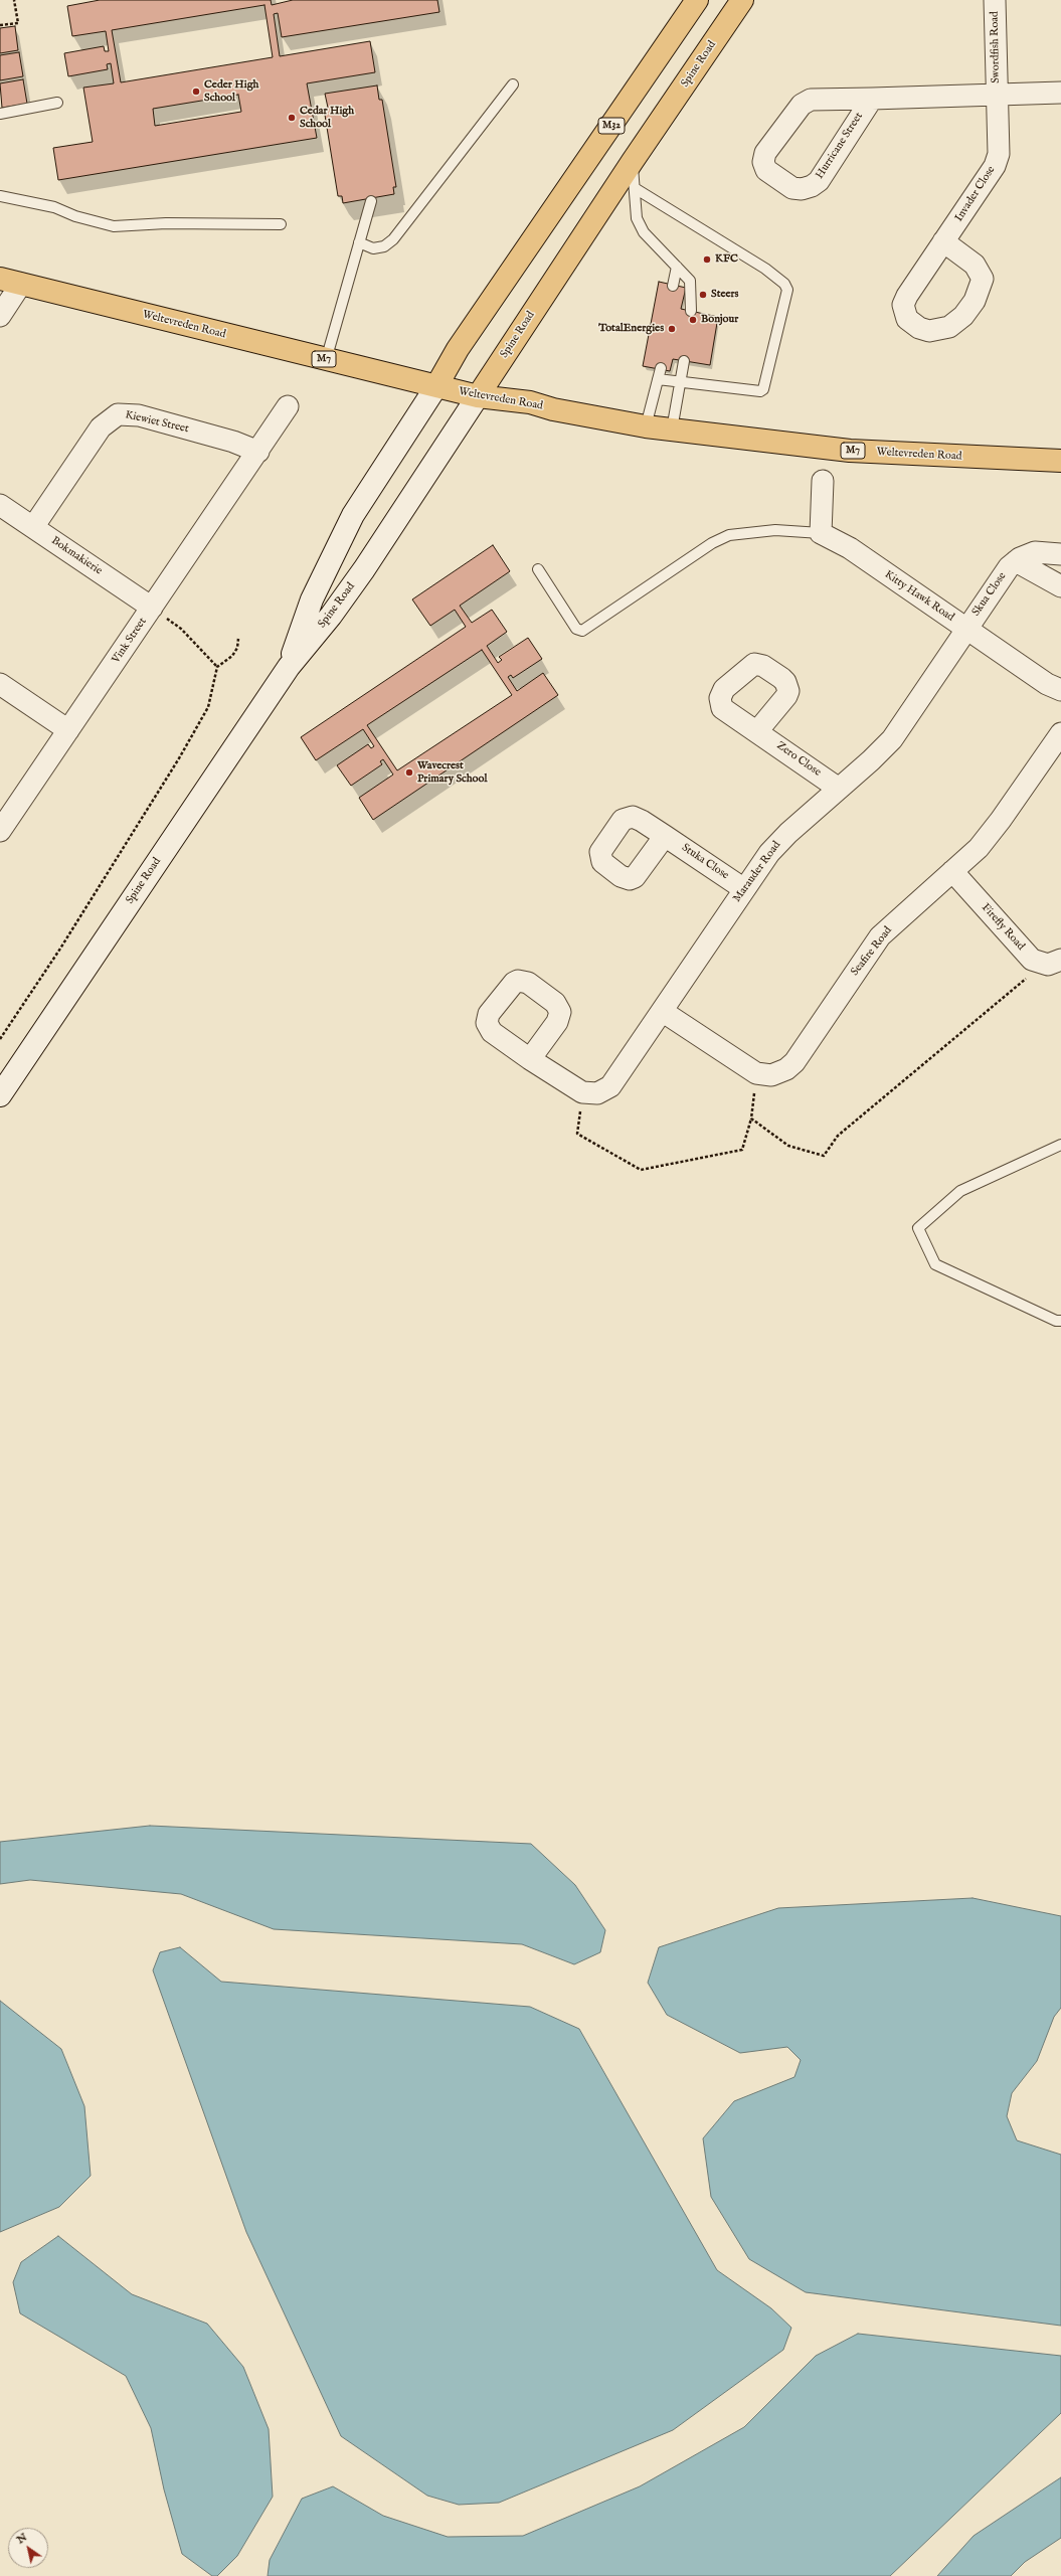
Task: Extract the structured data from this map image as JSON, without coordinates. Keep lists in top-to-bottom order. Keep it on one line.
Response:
{"streets":{"main road":["Spine Road","M32","Weltevreden Road","M7"],"street":["Swordfish Road","Hurricane Street","Invader Close","Kiewiet Street","Bokmakierie","Skua Close","Kitty Hawk Road","Vink Street","Zero Close","Stuka Close","Marauder Road","Firefly Road","Seafire Road"]},"crossings":[["Swordfish Road","Hurricane Street"],["Swordfish Road","Invader Close"],["Spine Road","Weltevreden Road"],["Hurricane Street","Invader Close"],["Kiewiet Street","Bokmakierie"],["Kiewiet Street","Vink Street"],["Bokmakierie","Vink Street"],["Skua Close","Kitty Hawk Road"],["Skua Close","Marauder Road"],["Kitty Hawk Road","Marauder Road"],["Zero Close","Marauder Road"],["Stuka Close","Marauder Road"],["Firefly Road","Seafire Road"]],"places":["Ceder High School","Cedar High School","KFC","Steers","Bonjour","TotalEnergies","Wavecrest Primary School"],"north":"top left"}
